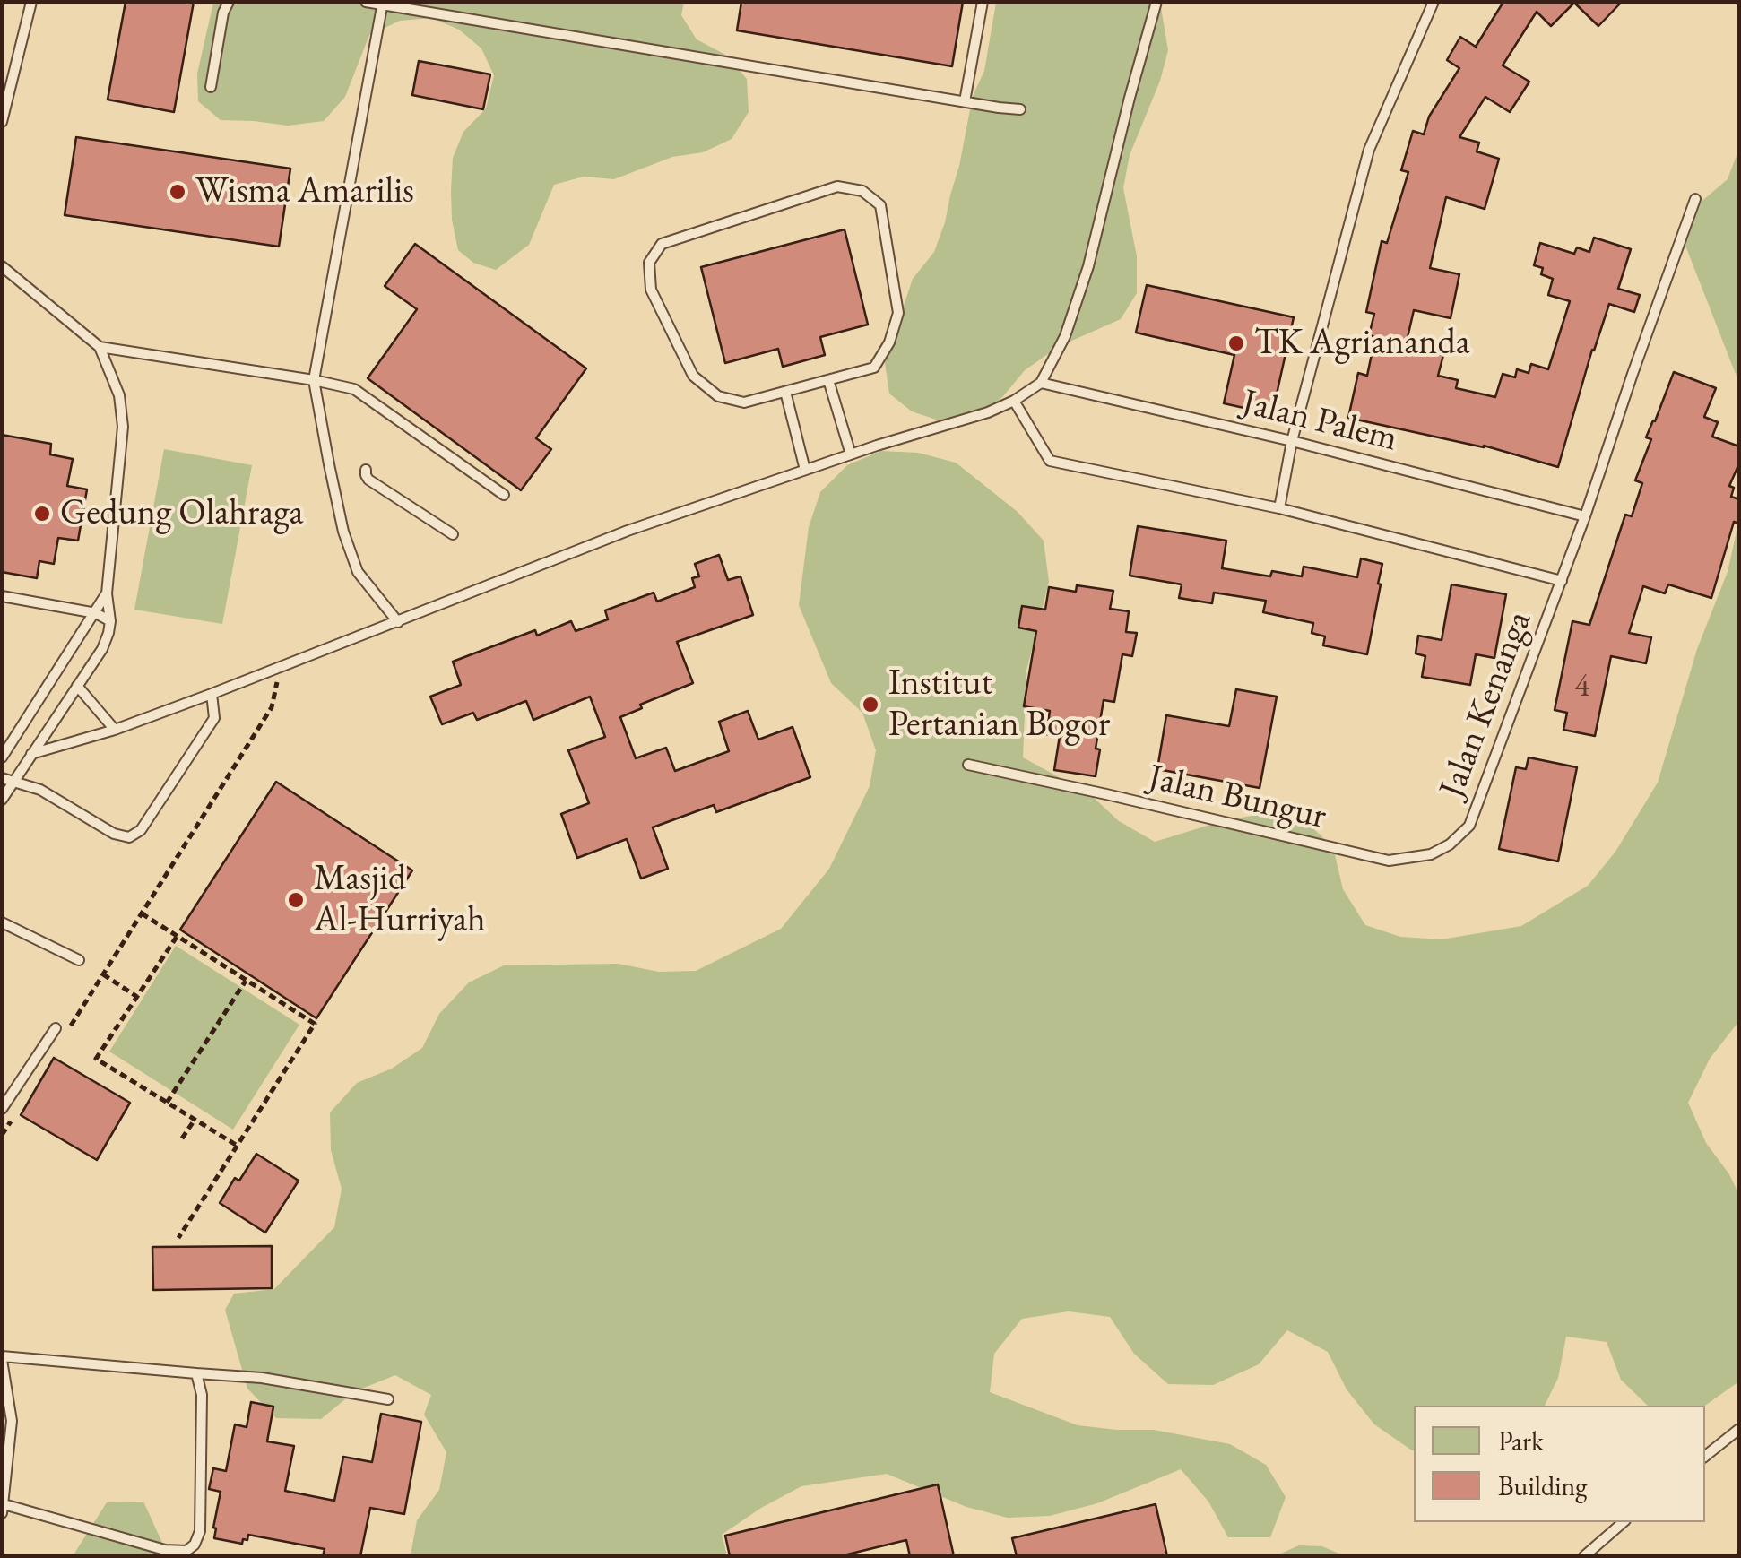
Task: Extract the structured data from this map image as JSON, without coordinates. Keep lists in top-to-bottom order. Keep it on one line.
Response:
{"streets":{"lane":["Jalan Palem","Jalan Kenanga","Jalan Bungur"]},"crossings":[["Jalan Palem","Jalan Kenanga"],["Jalan Kenanga","Jalan Bungur"]],"places":["Wisma Amarilis","TK Agriananda","Gedung Olahraga","Institut Pertanian Bogor","Masjid Al-Hurriyah"],"house_numbers":["4"],"legend":["Park","Building"]}
